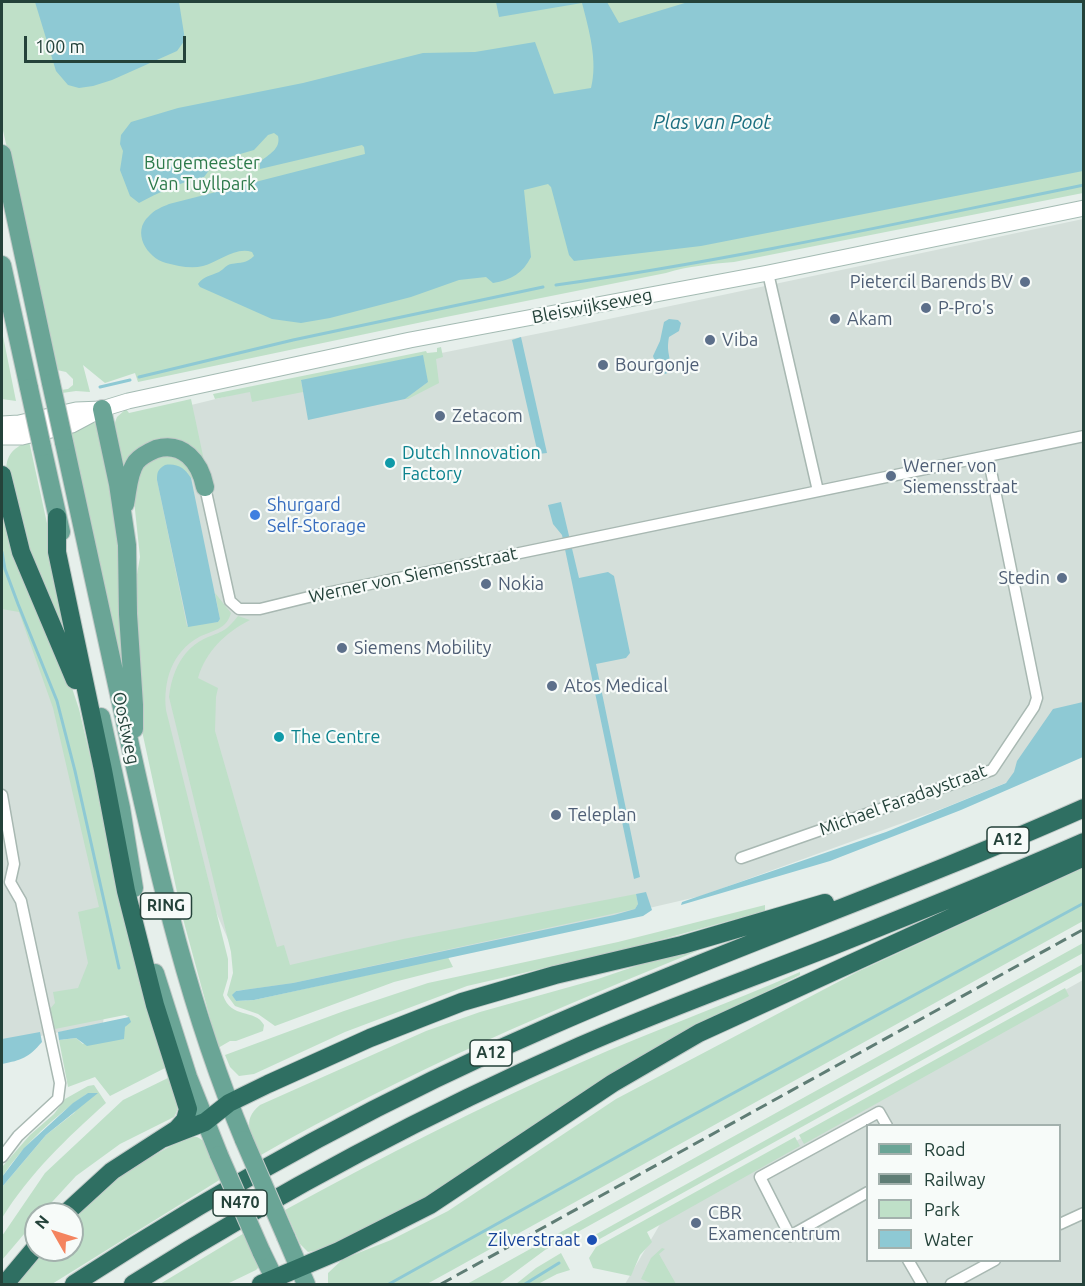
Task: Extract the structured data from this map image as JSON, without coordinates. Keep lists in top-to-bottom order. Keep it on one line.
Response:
{"streets":{"highway":["A12"],"main road":["Oostweg","RING","N470"],"street":["Bleiswijkseweg","Werner von Siemensstraat","Michael Faradaystraat"]},"crossings":[["Werner von Siemensstraat","Michael Faradaystraat"],["Oostweg","A12"]],"water":["Plas van Poot"],"parks":["Burgemeester Van Tuyllpark"],"places":["Pietercil Barends BV","P-Pro's","Akam","Viba","Bourgonje","Zetacom","Dutch Innovation Factory","Werner von Siemensstraat","Shurgard Self-Storage","Stedin","Nokia","Siemens Mobility","Atos Medical","The Centre","Teleplan","CBR Examencentrum","Zilverstraat"],"legend":["Road","Railway","Park","Water"],"scale_bar":"100 m","north":"top left"}
